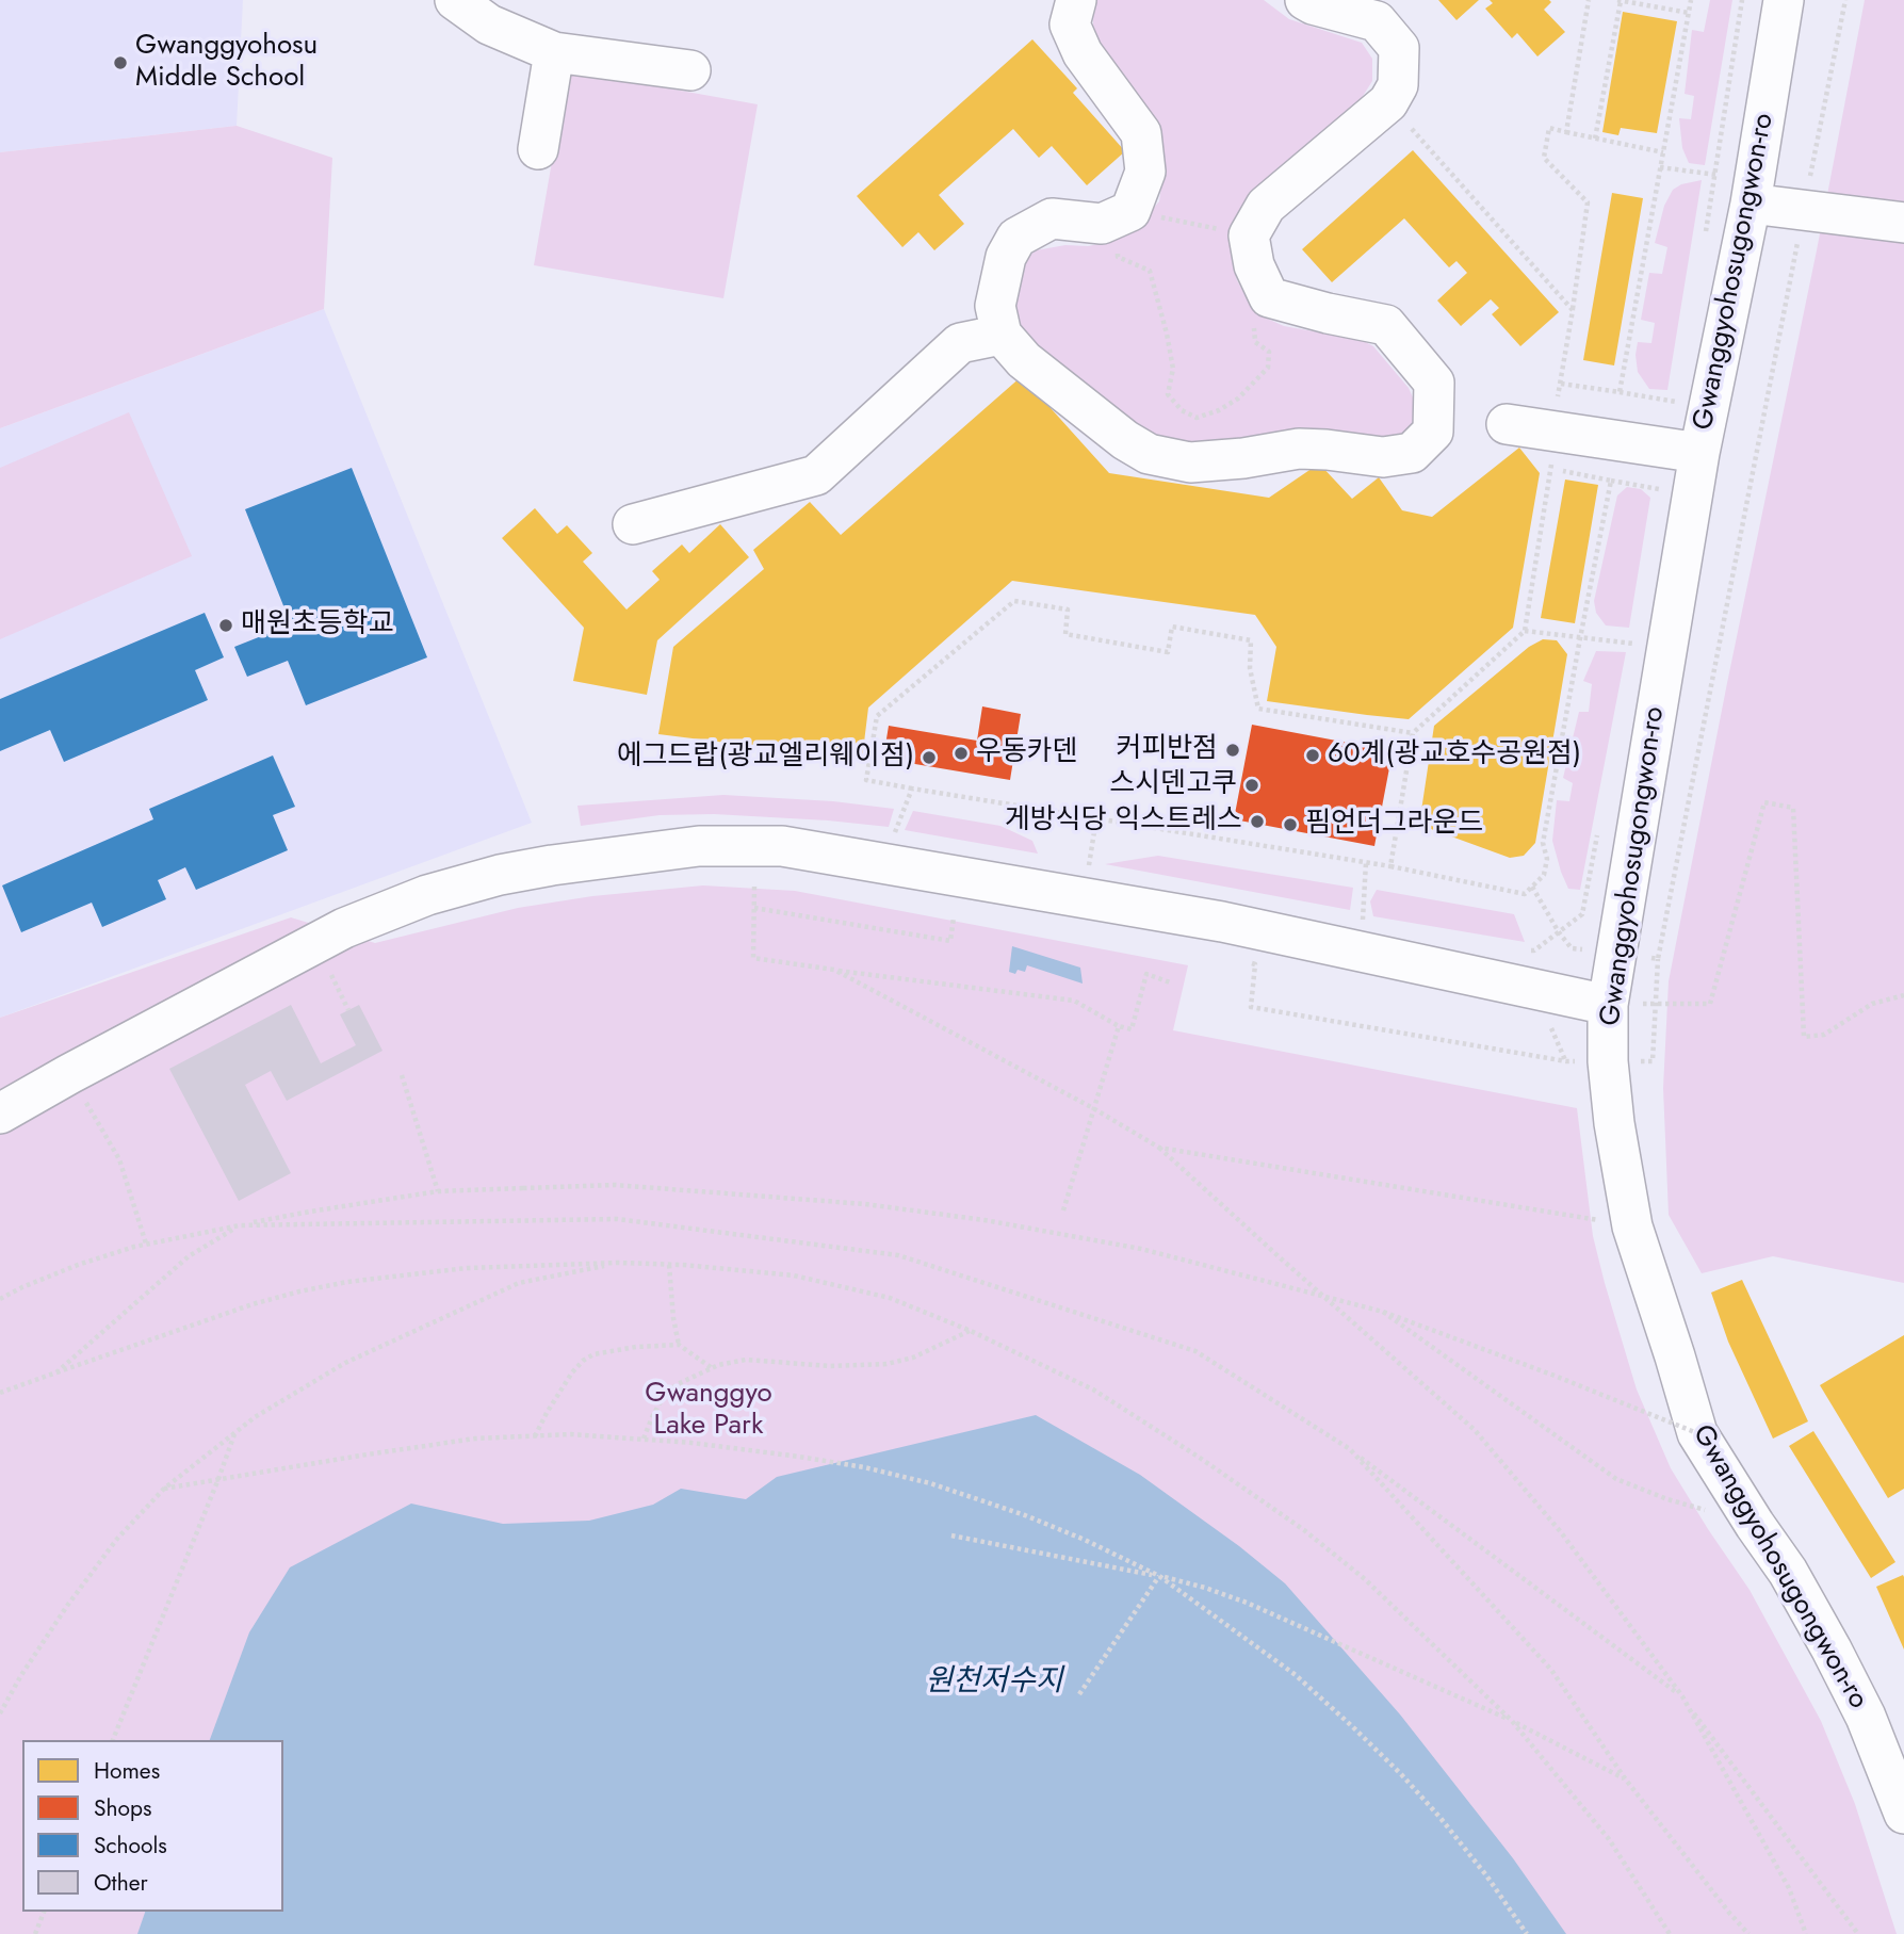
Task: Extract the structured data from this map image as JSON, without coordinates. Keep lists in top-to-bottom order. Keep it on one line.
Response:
{"streets":{"street":["Gwanggyohosugongwon-ro"]},"water":["원천저수지"],"parks":["Gwanggyo Lake Park"],"places":["Gwanggyohosu Middle School","매원초등학교","커피반점","우동카덴","60계(광교호수공원점)","에그드랍(광교엘리웨이점)","스시덴고쿠","게방식당 익스트레스","핌언더그라운드"],"legend":["Homes","Shops","Schools","Other"]}
